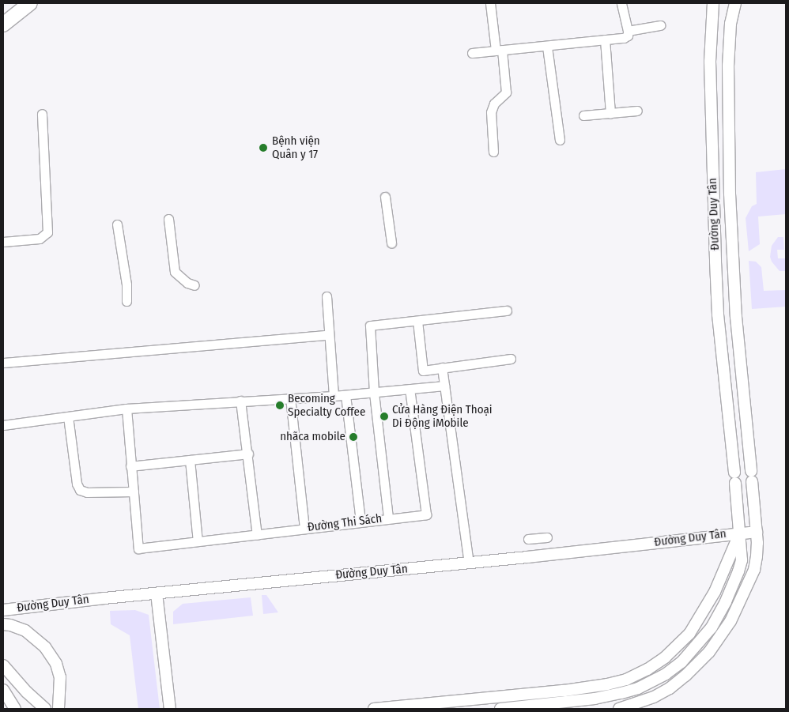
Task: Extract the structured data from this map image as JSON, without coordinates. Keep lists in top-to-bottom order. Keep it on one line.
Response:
{"streets":{"street":["Đường Duy Tân","Đường Thi Sách"]},"places":["Bệnh viện Quân y 17","Becoming Specialty Coffee","Cửa Hàng Điện Thoại Di Động iMobile","nhãca mobile"]}
